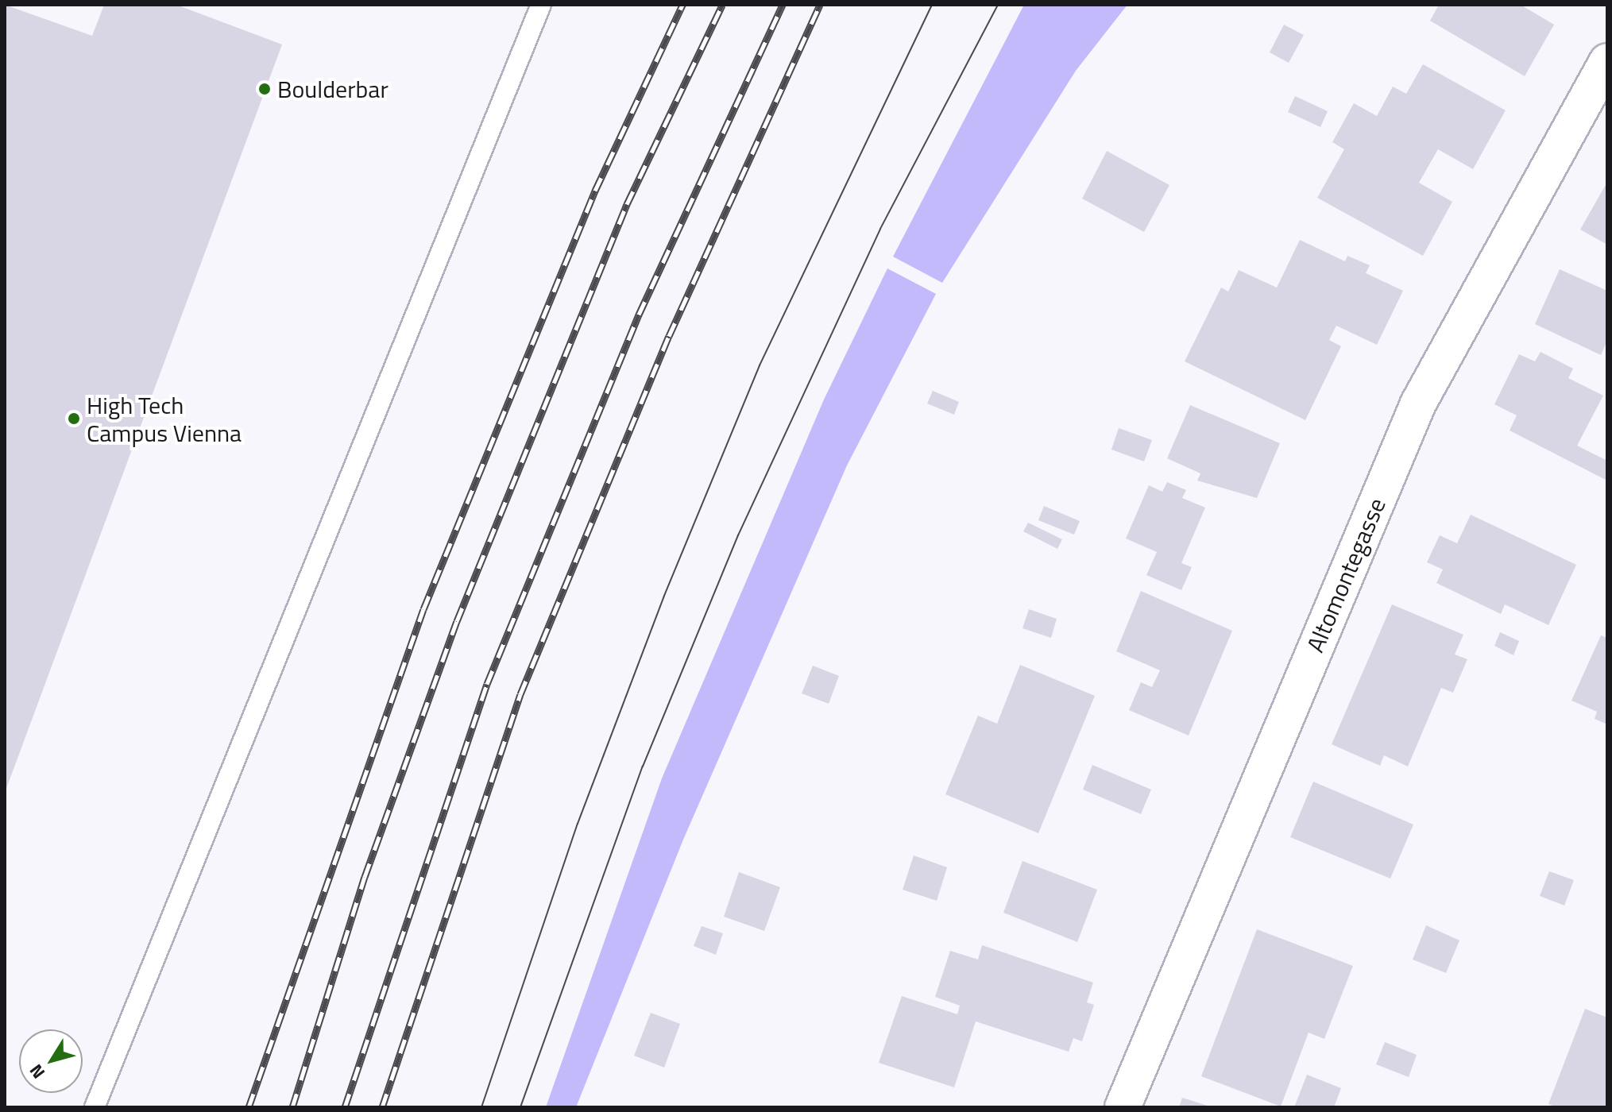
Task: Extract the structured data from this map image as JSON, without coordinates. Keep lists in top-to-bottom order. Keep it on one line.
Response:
{"streets":{"street":["Altomontegasse"]},"places":["Boulderbar","High Tech Campus Vienna"],"north":"bottom left"}
